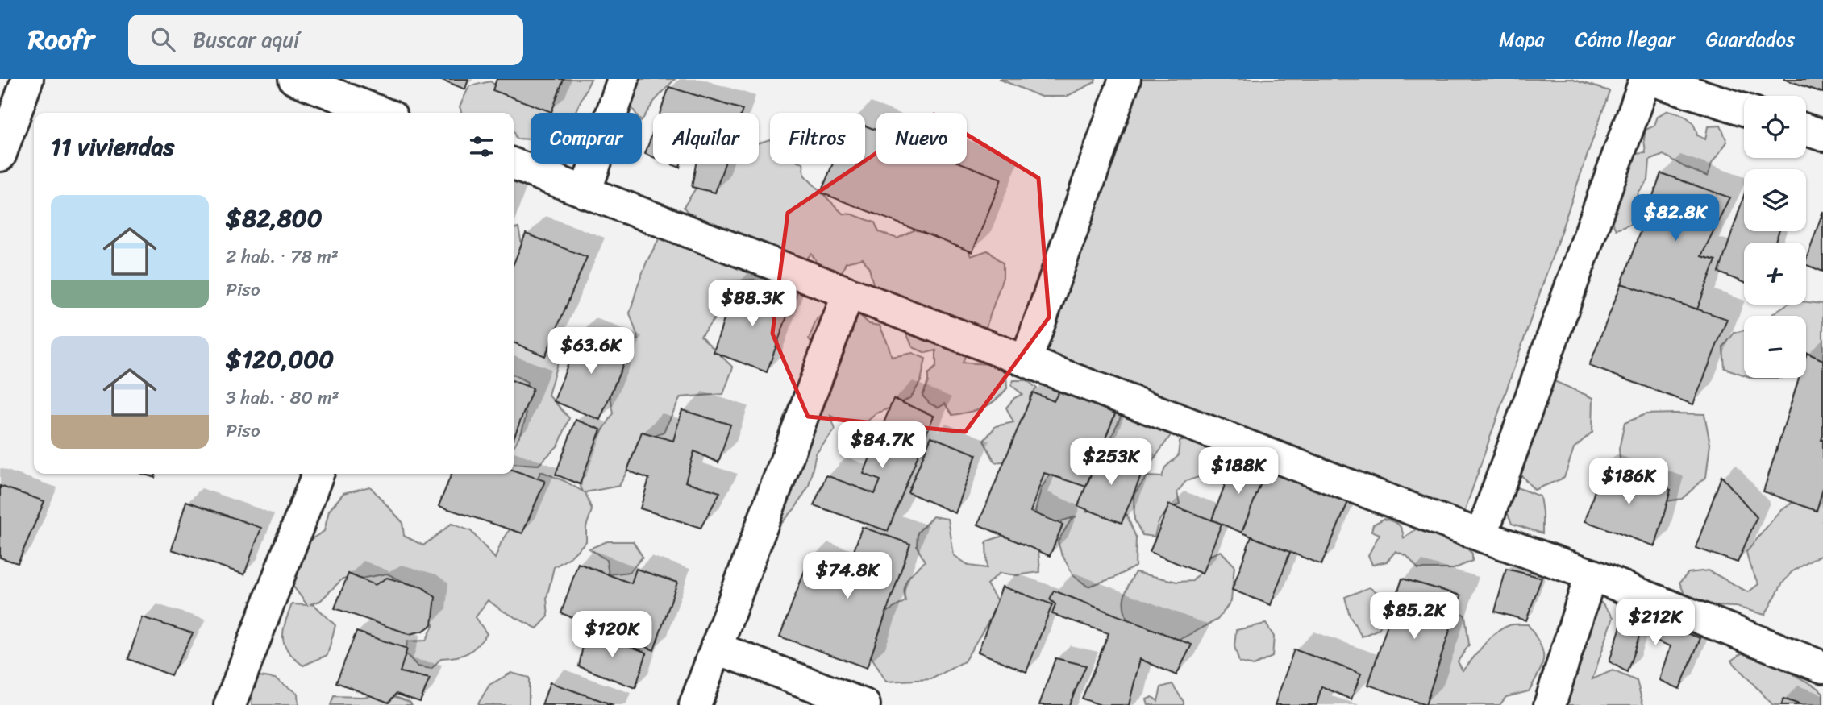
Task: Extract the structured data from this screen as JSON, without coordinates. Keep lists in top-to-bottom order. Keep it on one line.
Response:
{"page":{"header":"Roofr","search":"Buscar aquí","nav":["Mapa","Cómo llegar","Guardados"],"map_buttons":["+","−"],"chip":["Comprar","Alquilar","Filtros","Nuevo"],"heading":"11 viviendas","list":[{"name":"$82,800","note":"2 hab. · 78 m² · Piso"},{"name":"$120,000","note":"3 hab. · 80 m² · Piso"}],"price":["$82.8K","$88.3K","$63.6K","$84.7K","$253K","$188K","$186K","$74.8K","$85.2K","$212K","$120K"]}}
